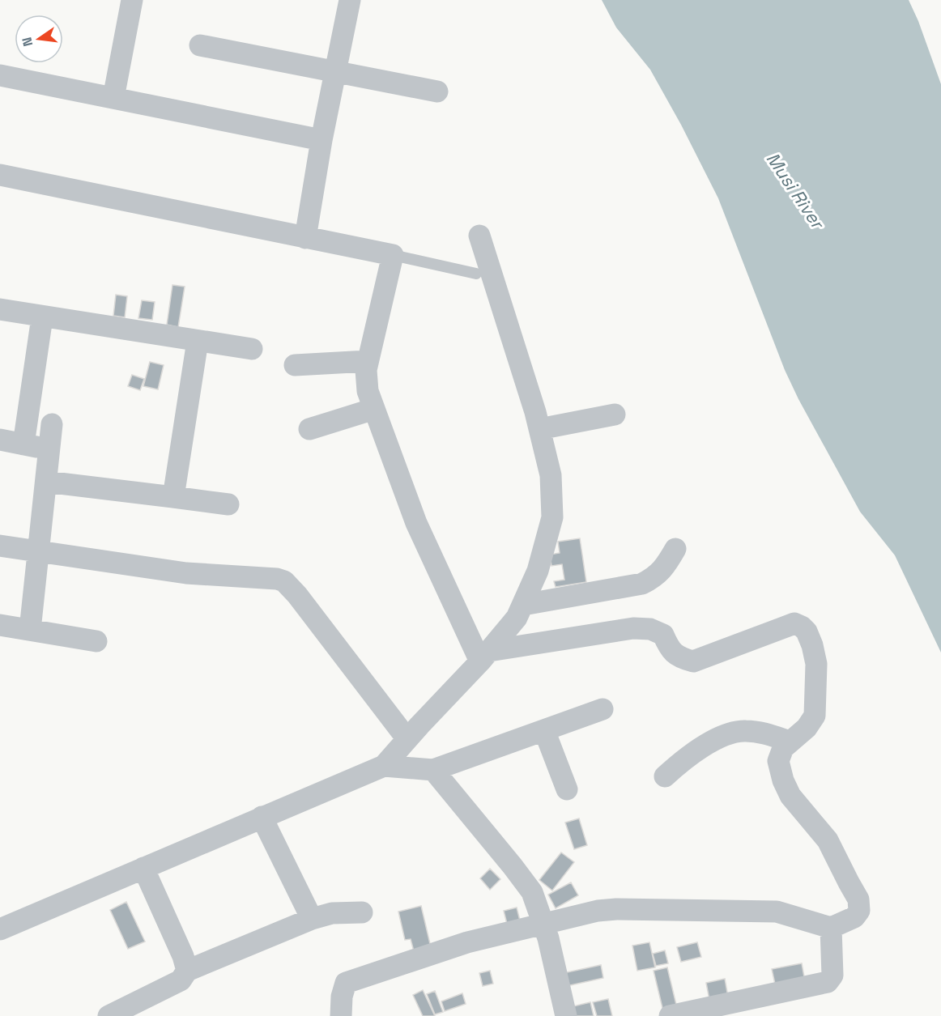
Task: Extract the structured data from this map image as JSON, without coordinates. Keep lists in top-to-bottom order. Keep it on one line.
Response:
{"water":["Musi River"],"north":"left"}
